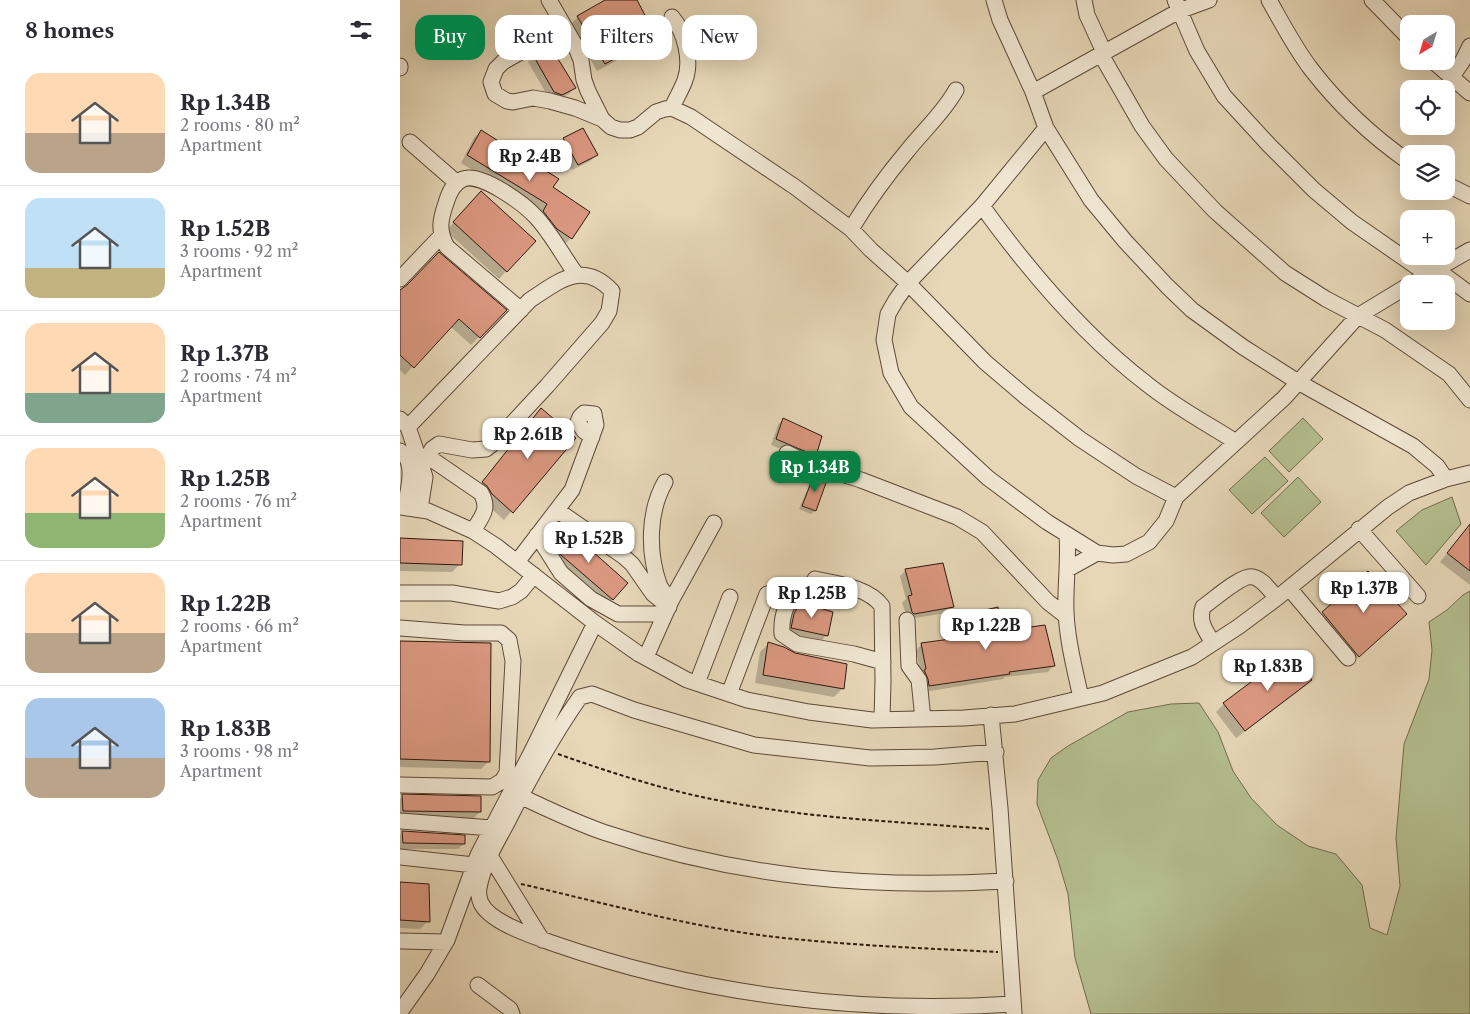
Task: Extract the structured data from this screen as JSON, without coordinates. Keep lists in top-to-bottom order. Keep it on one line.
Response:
{"north":"bottom left","page":{"heading":"8 homes","map_buttons":["+","−"],"chip":["Buy","Rent","Filters","New"],"list":[{"name":"Rp 1.34B","note":"2 rooms · 80 m² · Apartment"},{"name":"Rp 1.52B","note":"3 rooms · 92 m² · Apartment"},{"name":"Rp 1.37B","note":"2 rooms · 74 m² · Apartment"},{"name":"Rp 1.25B","note":"2 rooms · 76 m² · Apartment"},{"name":"Rp 1.22B","note":"2 rooms · 66 m² · Apartment"},{"name":"Rp 1.83B","note":"3 rooms · 98 m² · Apartment"}],"price":["Rp 2.4B","Rp 2.61B","Rp 1.34B","Rp 1.52B","Rp 1.37B","Rp 1.25B","Rp 1.22B","Rp 1.83B"]}}
